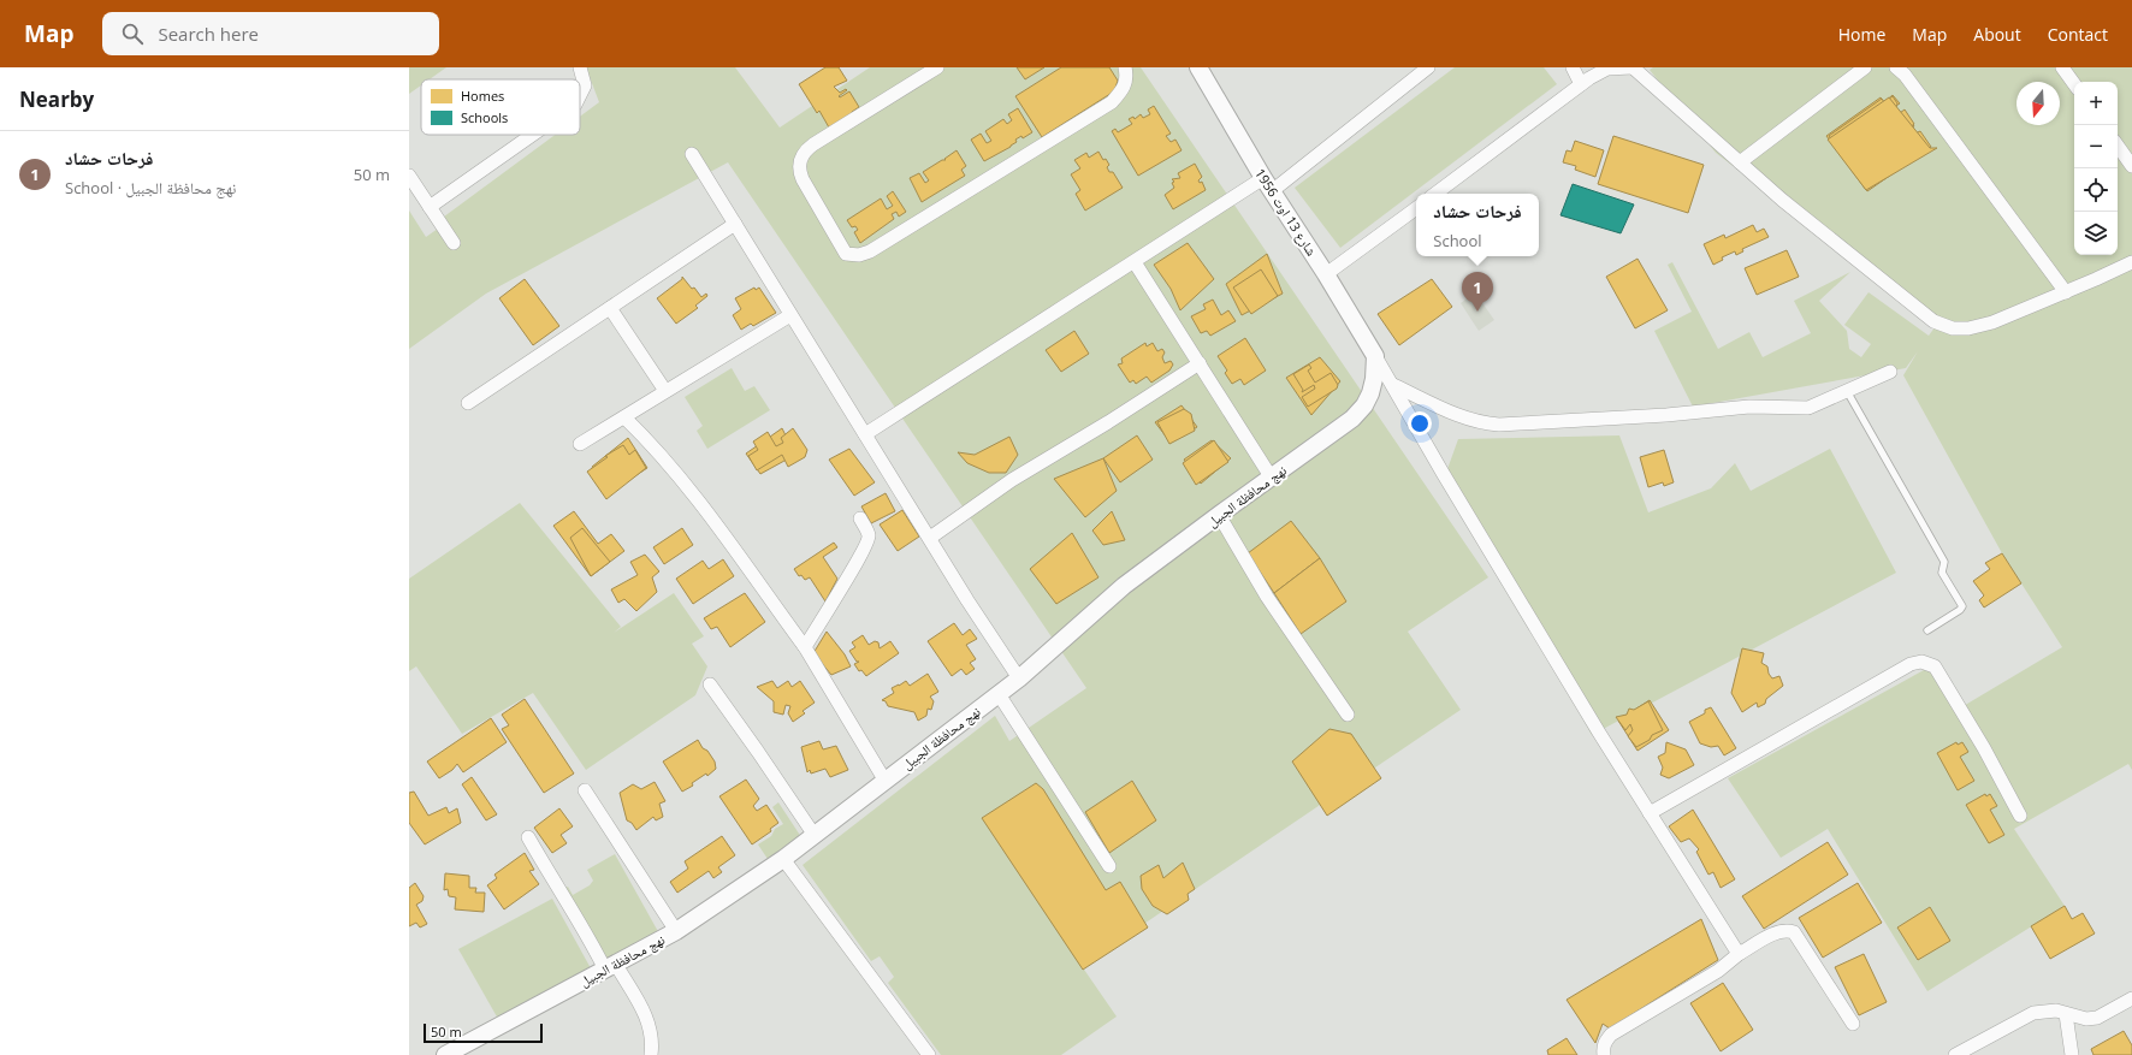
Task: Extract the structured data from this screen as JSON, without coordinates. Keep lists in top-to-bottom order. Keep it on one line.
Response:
{"streets":{"street":["شارع 13 اوت 1956","نهج محافظة الجبيل"]},"crossings":[["شارع 13 اوت 1956","نهج محافظة الجبيل"]],"legend":["Homes","Schools"],"scale_bar":"50 m","north":"bottom","page":{"header":"Map","search":"Search here","nav":["Home","Map","About","Contact"],"heading":"Nearby","map_buttons":["+","−"],"list":[{"mark":"1","name":"فرحات حشاد","note":"School · نهج محافظة الجبيل","value":"50 m"}],"popup":["فرحات حشاد","School"],"pins":"1","scale":"50 m"}}
